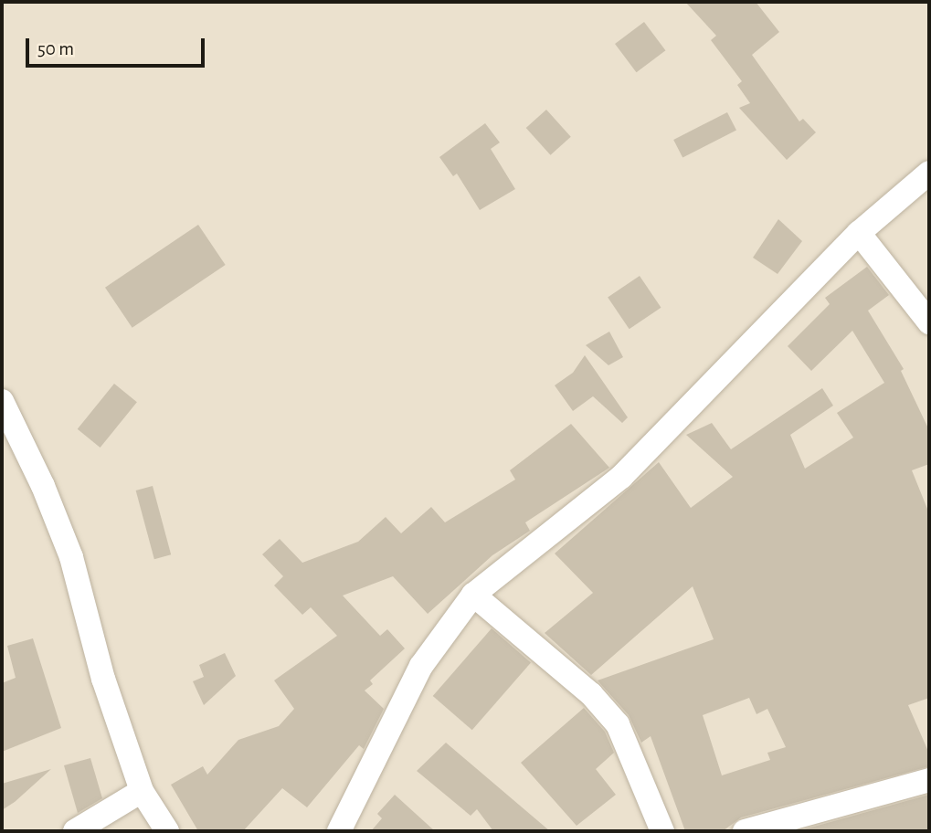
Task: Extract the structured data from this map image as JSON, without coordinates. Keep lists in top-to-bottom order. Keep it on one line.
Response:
{"scale_bar":"50 m"}
